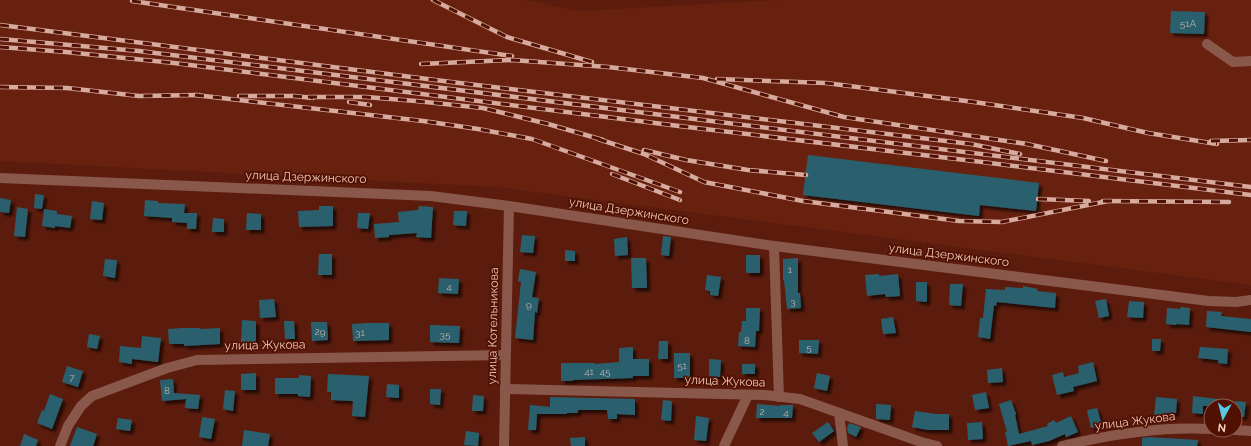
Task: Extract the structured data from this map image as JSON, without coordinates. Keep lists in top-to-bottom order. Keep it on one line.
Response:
{"streets":{"street":["улица Дзержинского","улица Котельникова","улица Жукова"]},"crossings":[["улица Дзержинского","улица Котельникова"],["улица Котельникова","улица Жукова"]],"house_numbers":["51А","1","4","3","9","29","31","35","8","5","51","41","45","7","8","2","4"],"north":"bottom"}
